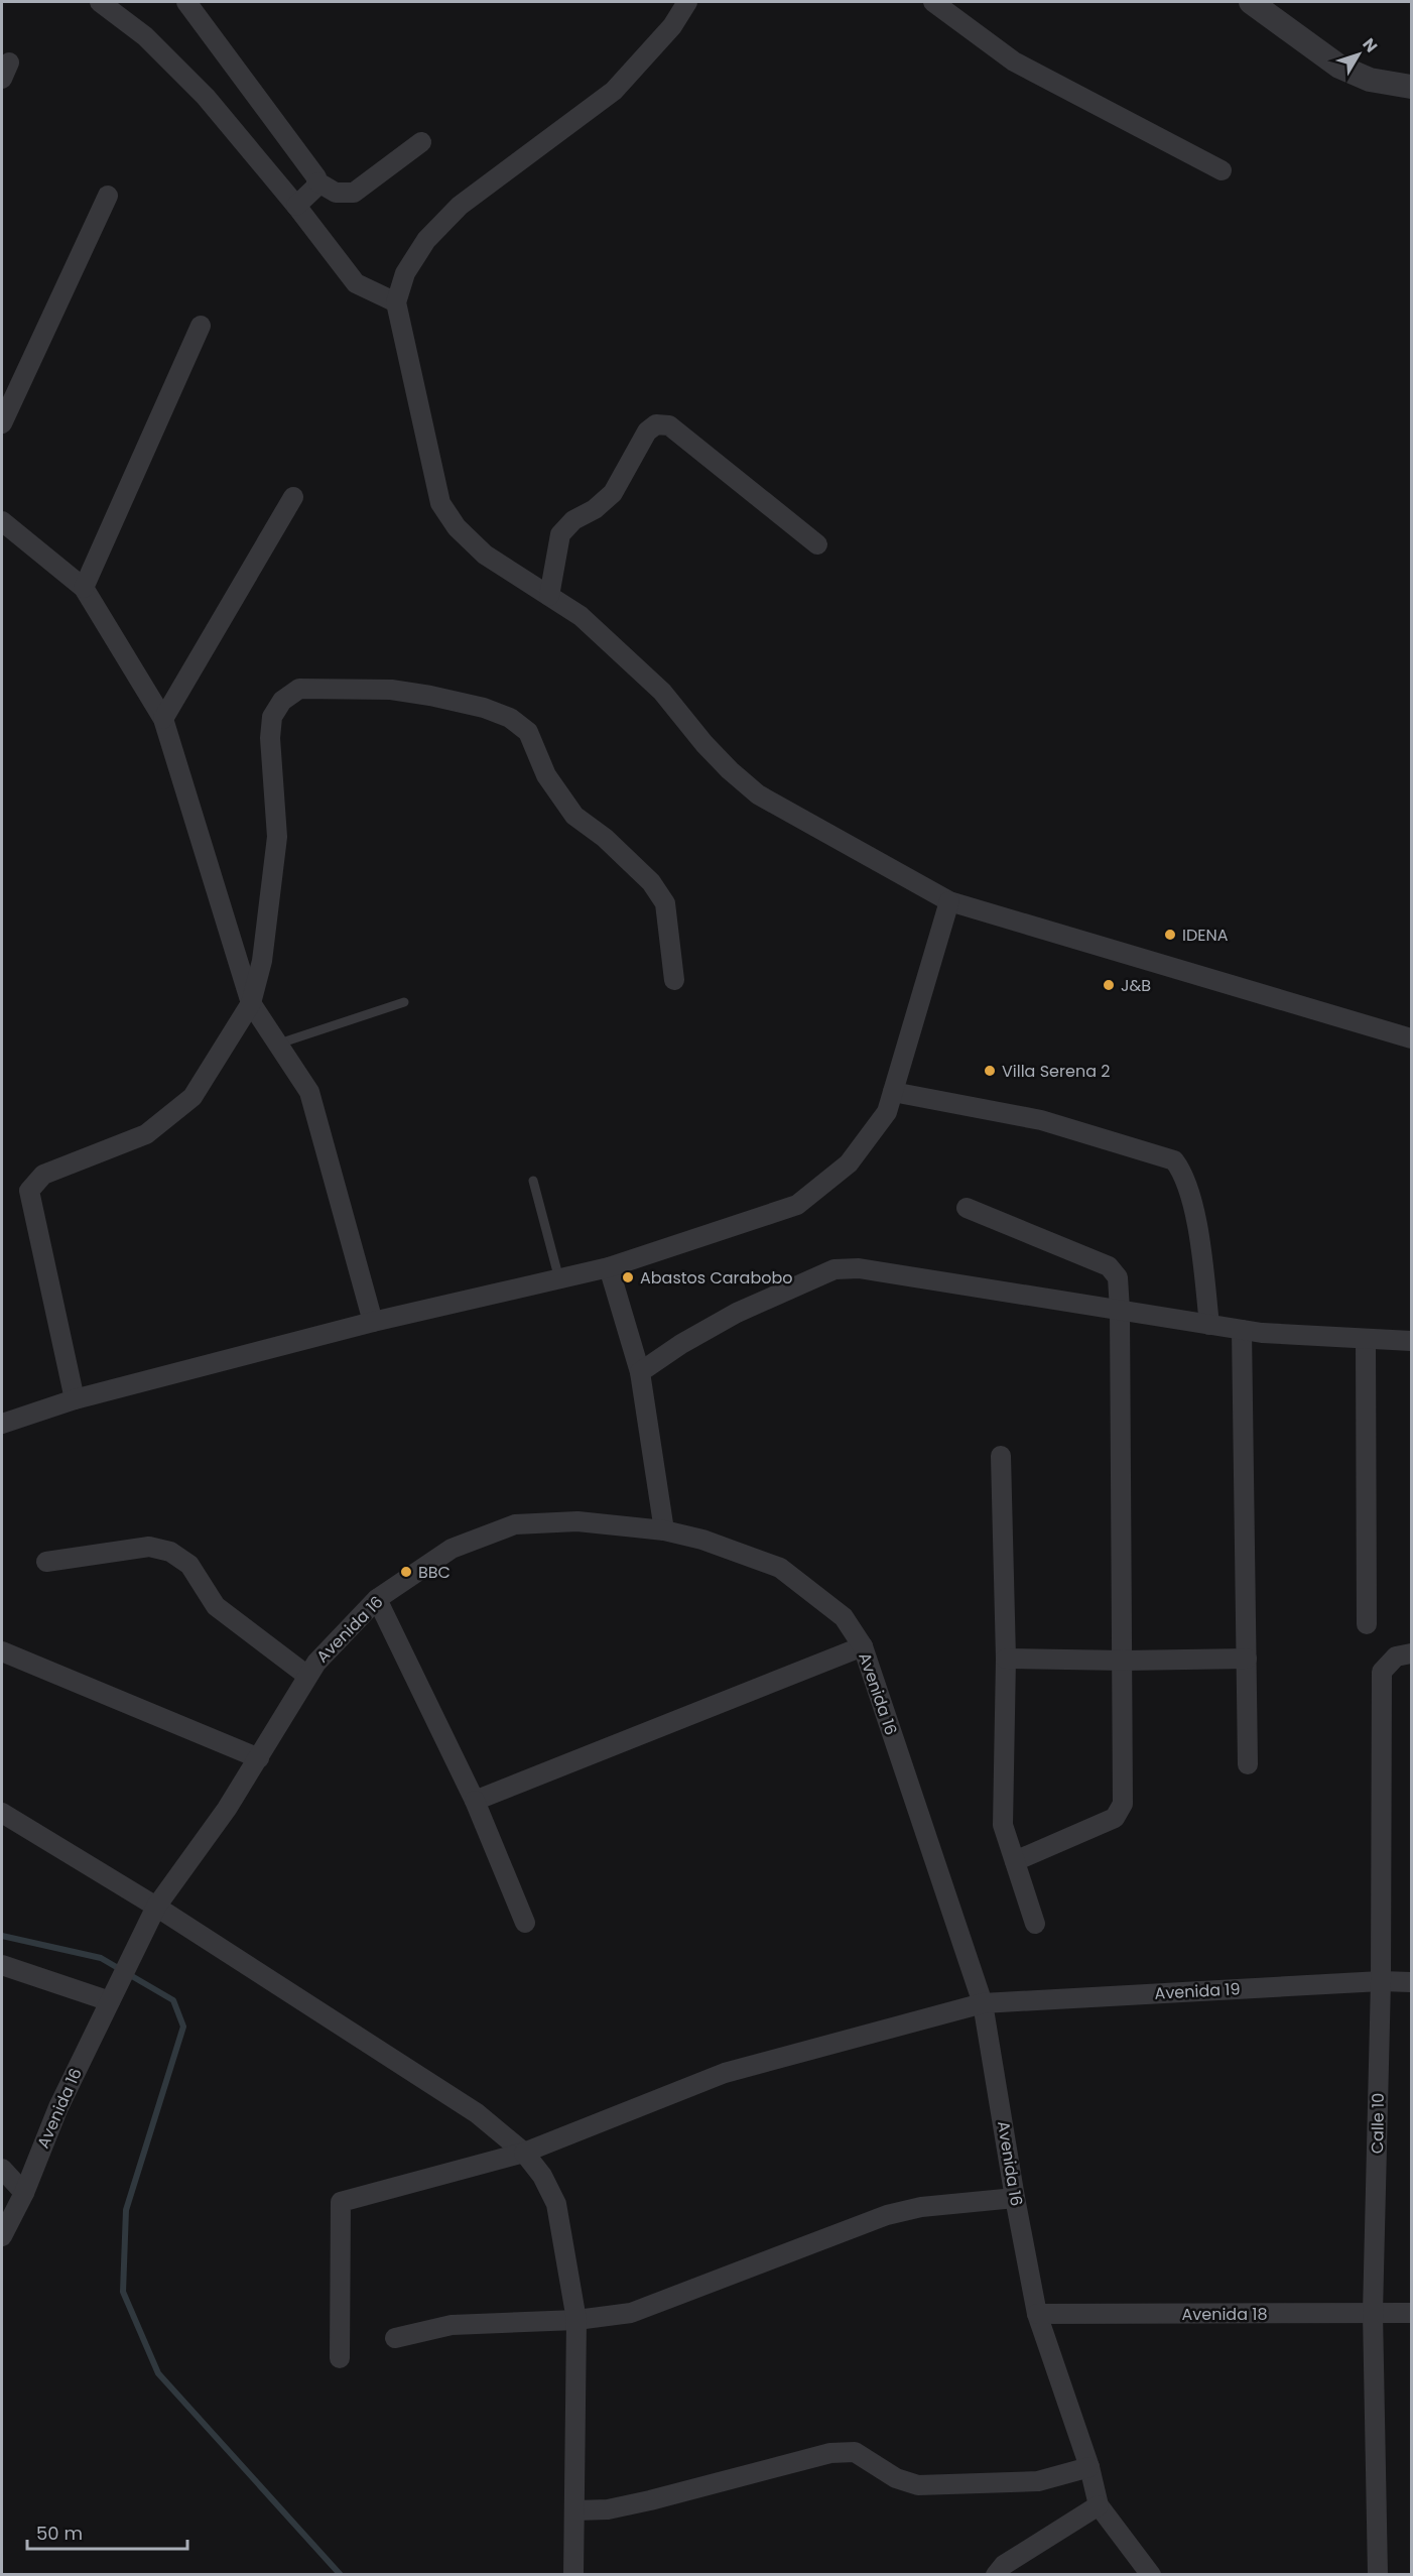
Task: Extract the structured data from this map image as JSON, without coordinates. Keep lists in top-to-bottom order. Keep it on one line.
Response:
{"streets":{"street":["Avenida 16","Avenida 19","Calle 10","Avenida 18"]},"crossings":[["Avenida 16","Avenida 19"],["Avenida 16","Avenida 18"],["Avenida 19","Calle 10"],["Calle 10","Avenida 18"]],"places":["IDENA","J&B","Villa Serena 2","Abastos Carabobo","BBC"],"scale_bar":"50 m","north":"top right"}
